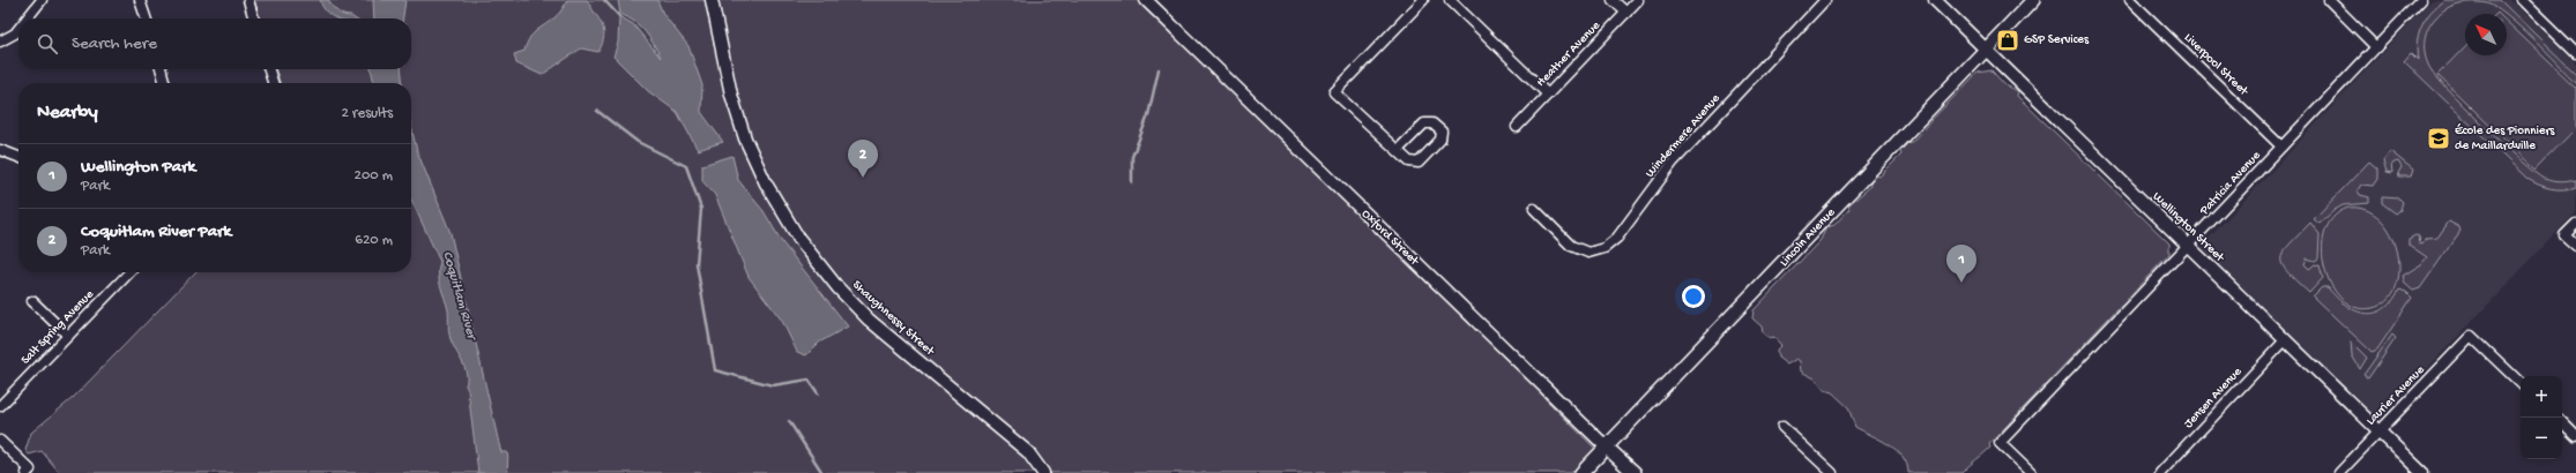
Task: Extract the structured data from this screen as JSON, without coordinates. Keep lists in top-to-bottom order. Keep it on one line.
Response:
{"streets":{"main road":["Oxford Street","Lincoln Avenue"],"street":["Heather Avenue","Liverpool Street","Windermere Avenue","Patricia Avenue","Wellington Street","Shaughnessy Street","Salt Spring Avenue","Laurier Avenue","Jensen Avenue"]},"crossings":[["Liverpool Street","Patricia Avenue"],["Patricia Avenue","Wellington Street"],["Wellington Street","Lincoln Avenue"],["Wellington Street","Laurier Avenue"],["Wellington Street","Jensen Avenue"],["Oxford Street","Lincoln Avenue"]],"water":["Coquitlam River"],"places":{"shop":["GSP Services"],"school or university":["École des Pionniers de Maillardville"]},"north":"top left","page":{"search":"Search here","heading":["Nearby","2 results"],"pins":["2","1"],"list":[{"mark":"1","name":"Wellington Park","note":"Park","value":"200 m"},{"mark":"2","name":"Coquitlam River Park","note":"Park","value":"620 m"}],"map_buttons":["+","−"]}}
